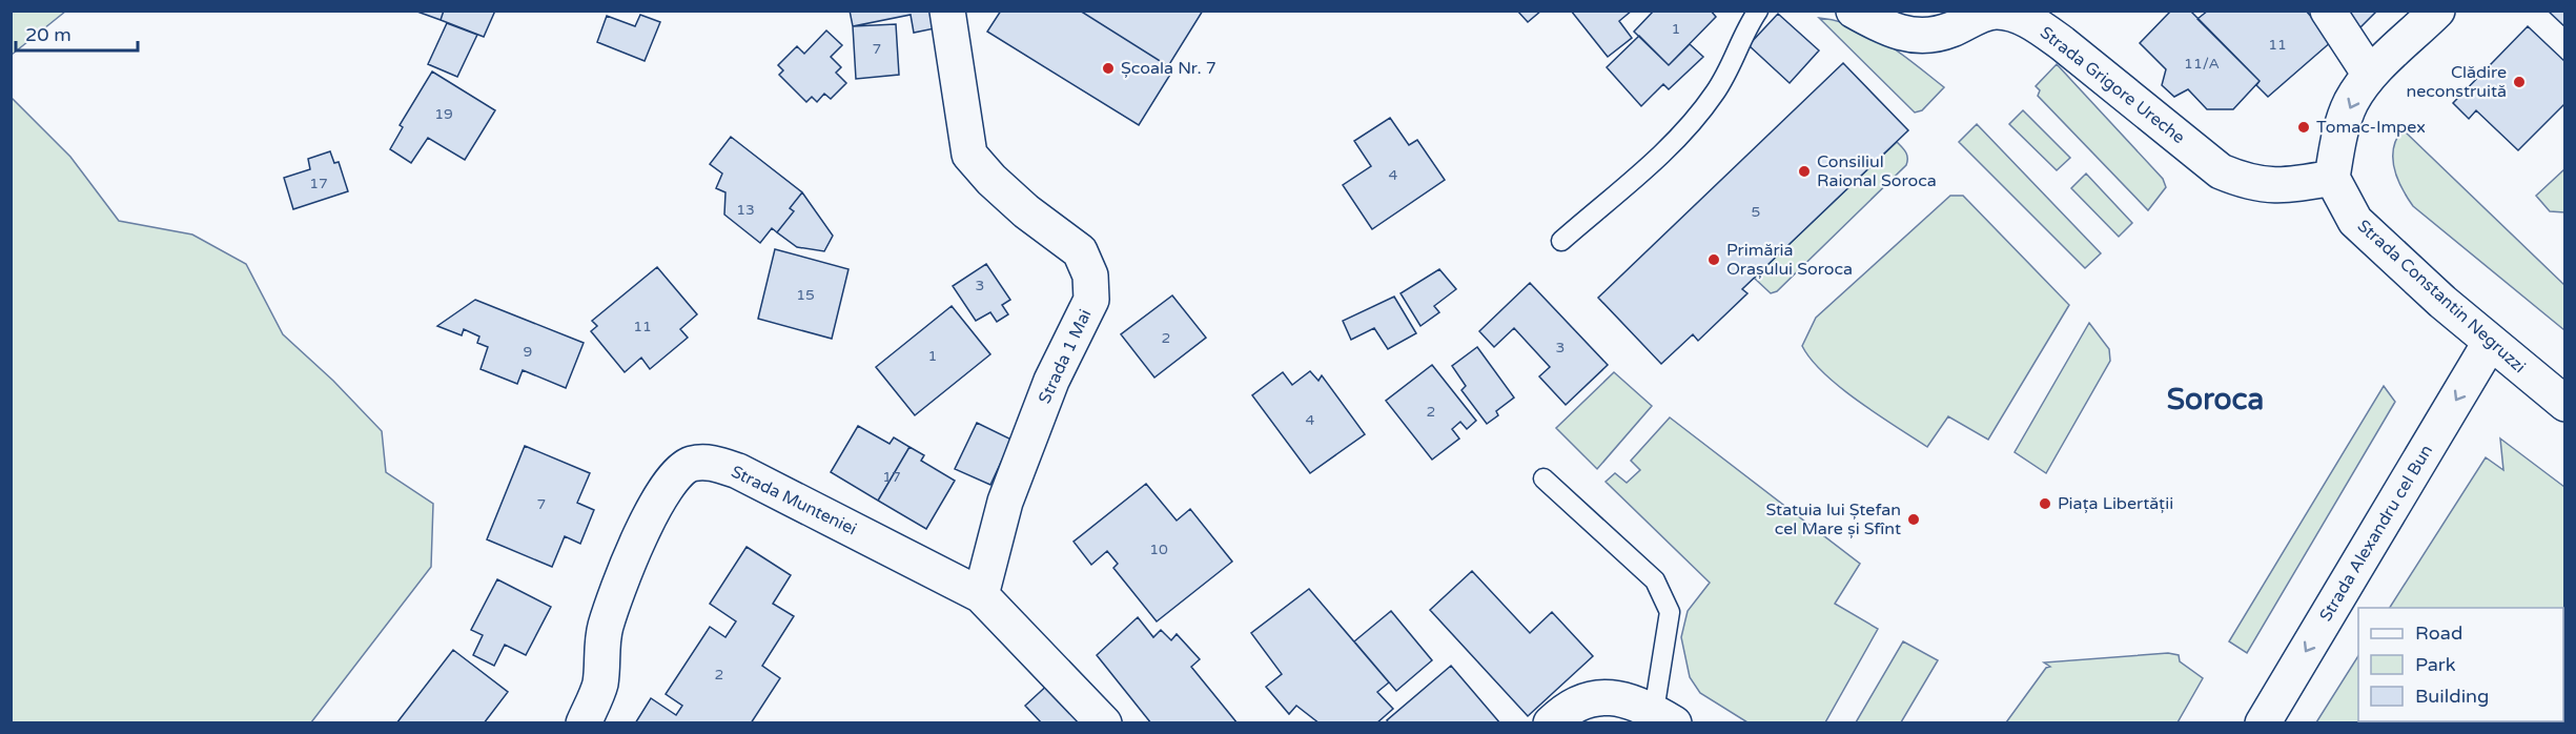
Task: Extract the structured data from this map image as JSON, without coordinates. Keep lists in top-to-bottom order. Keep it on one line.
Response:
{"streets":{"street":["Strada Grigore Ureche","Strada Constantin Negruzzi","Strada 1 Mai","Strada Munteniei","Strada Alexandru cel Bun"]},"crossings":[["Strada Grigore Ureche","Strada Constantin Negruzzi"],["Strada Constantin Negruzzi","Strada Alexandru cel Bun"],["Strada 1 Mai","Strada Munteniei"]],"one_way":["Strada Alexandru cel Bun"],"districts":["Soroca"],"places":["Școala Nr. 7","Clădire neconstruită","Tomac-Impex","Consiliul Raional Soroca","Primăria Orașului Soroca","Piața Libertății","Statuia lui Ștefan cel Mare și Sfînt"],"house_numbers":["1","11","7","11/A","19","4","17","13","5","3","15","11","2","3","9","1","2","4","17","7","10","2"],"legend":["Road","Park","Building"],"scale_bar":"20 m"}
